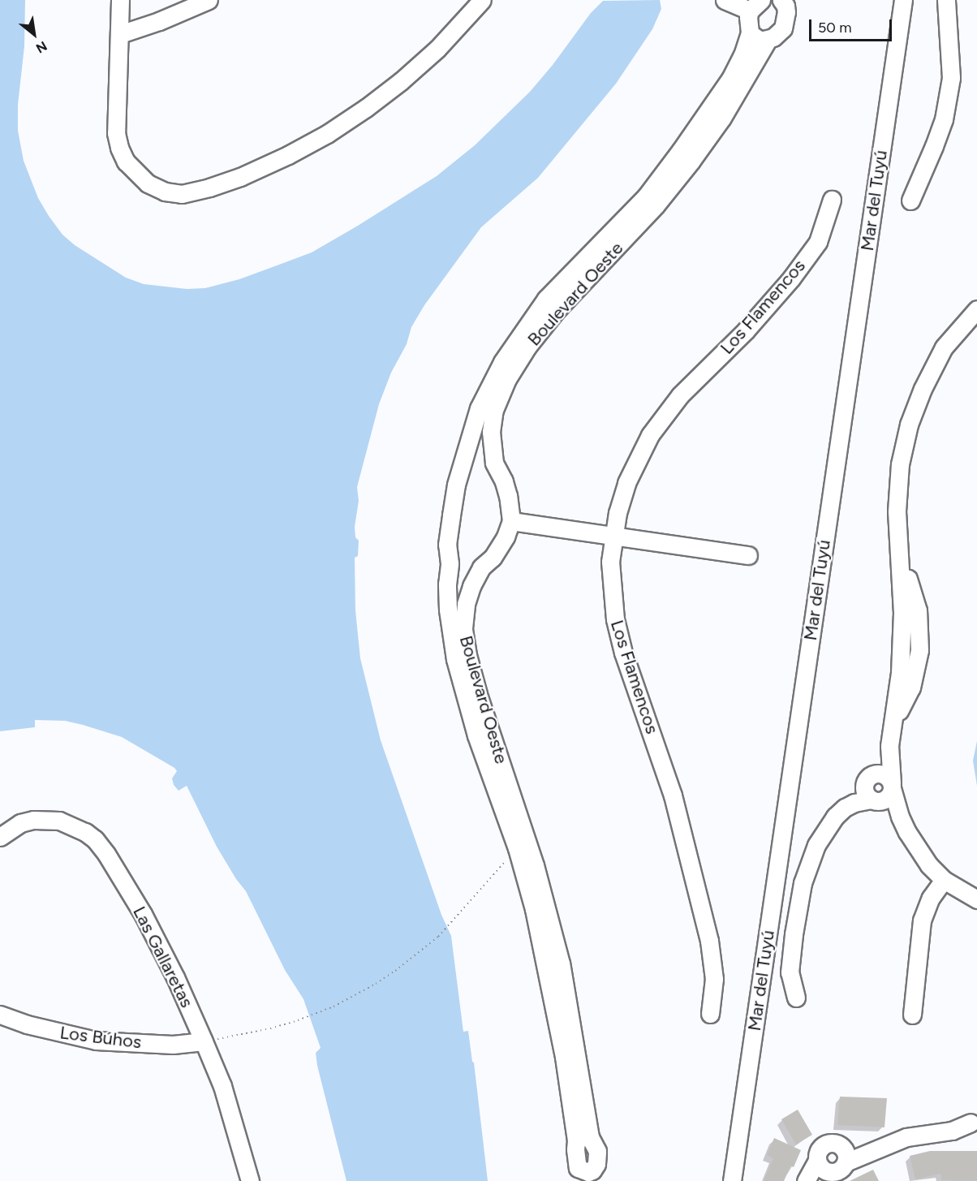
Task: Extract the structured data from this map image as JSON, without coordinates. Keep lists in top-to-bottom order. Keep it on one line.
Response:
{"streets":{"street":["Mar del Tuyú","Boulevard Oeste","Los Flamencos","Las Gallaretas","Los Búhos"]},"crossings":[["Las Gallaretas","Los Búhos"]],"scale_bar":"50 m","north":"bottom right"}
